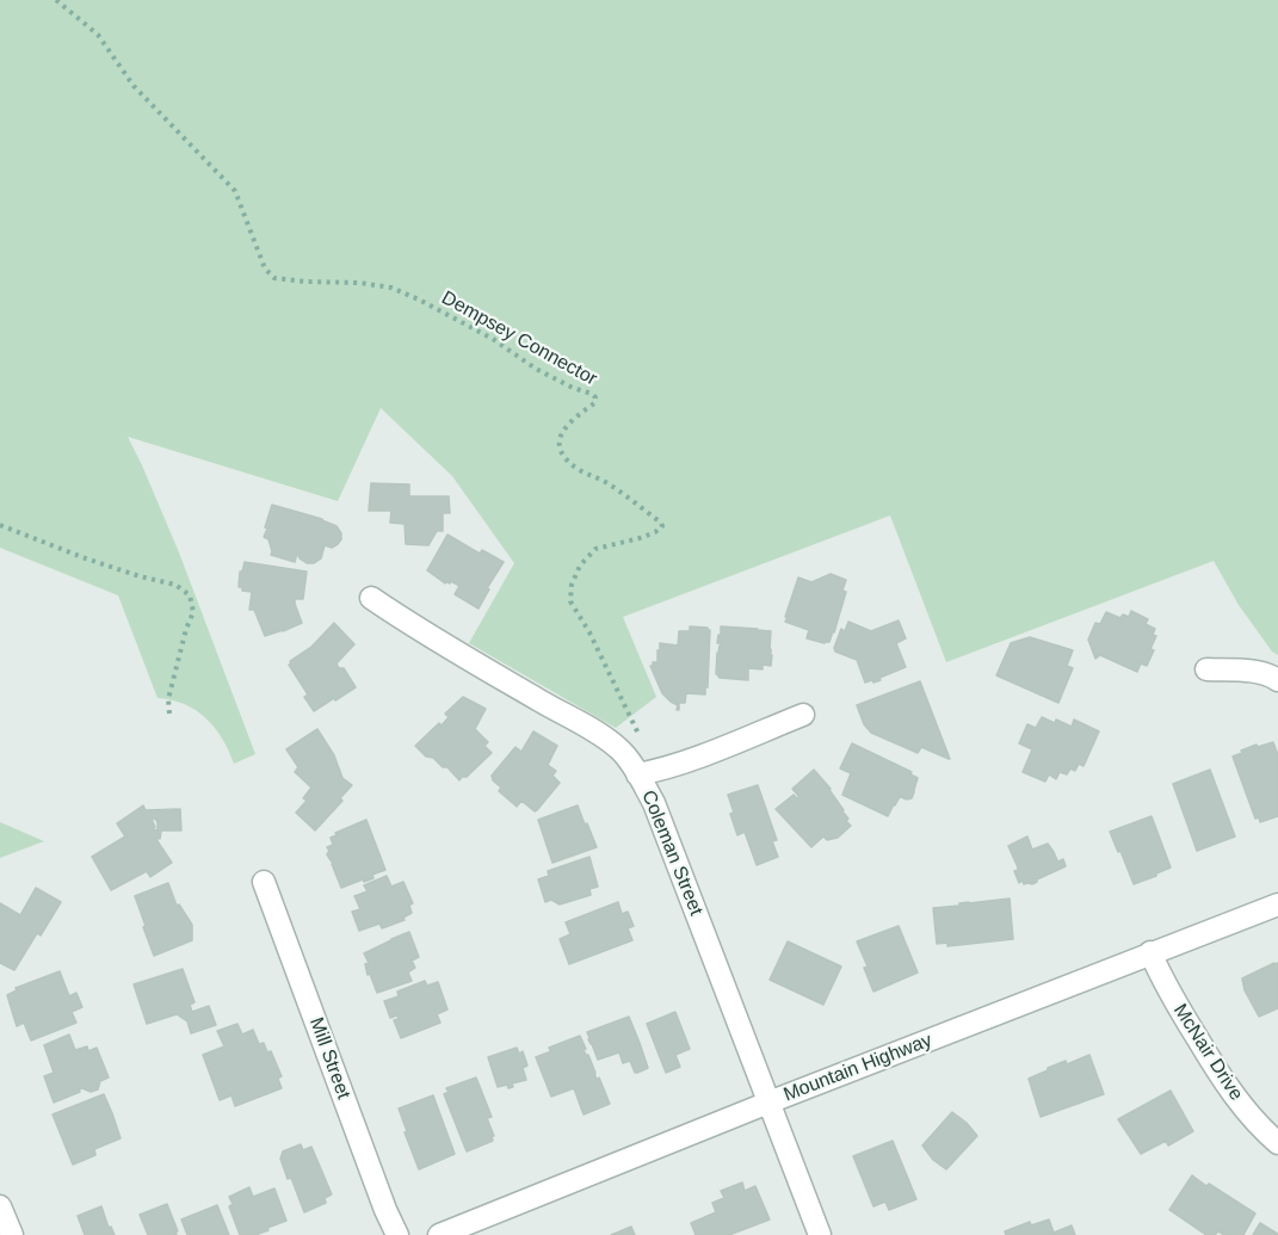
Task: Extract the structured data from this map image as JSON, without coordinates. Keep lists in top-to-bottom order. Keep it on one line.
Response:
{"streets":{"street":["Coleman Street","McNair Drive","Mill Street","Mountain Highway"],"path":["Dempsey Connector"]},"crossings":[["Dempsey Connector","Coleman Street"],["Coleman Street","Mountain Highway"],["McNair Drive","Mountain Highway"]]}
